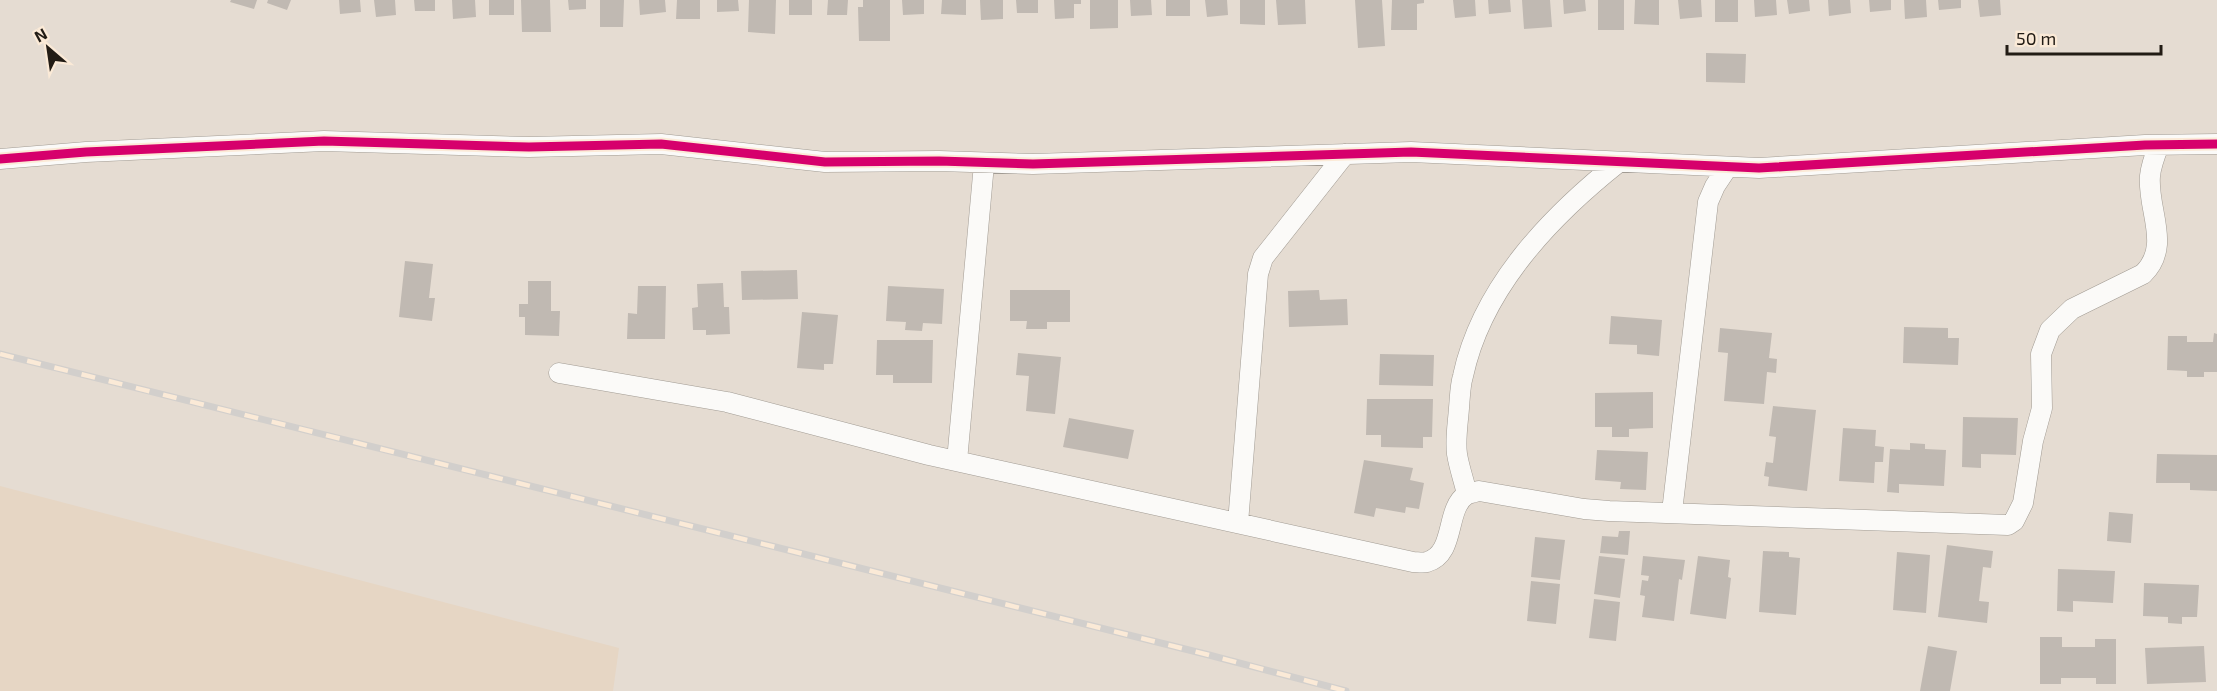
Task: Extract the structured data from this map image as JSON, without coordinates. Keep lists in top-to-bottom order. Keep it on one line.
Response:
{"scale_bar":"50 m","north":"top left"}
